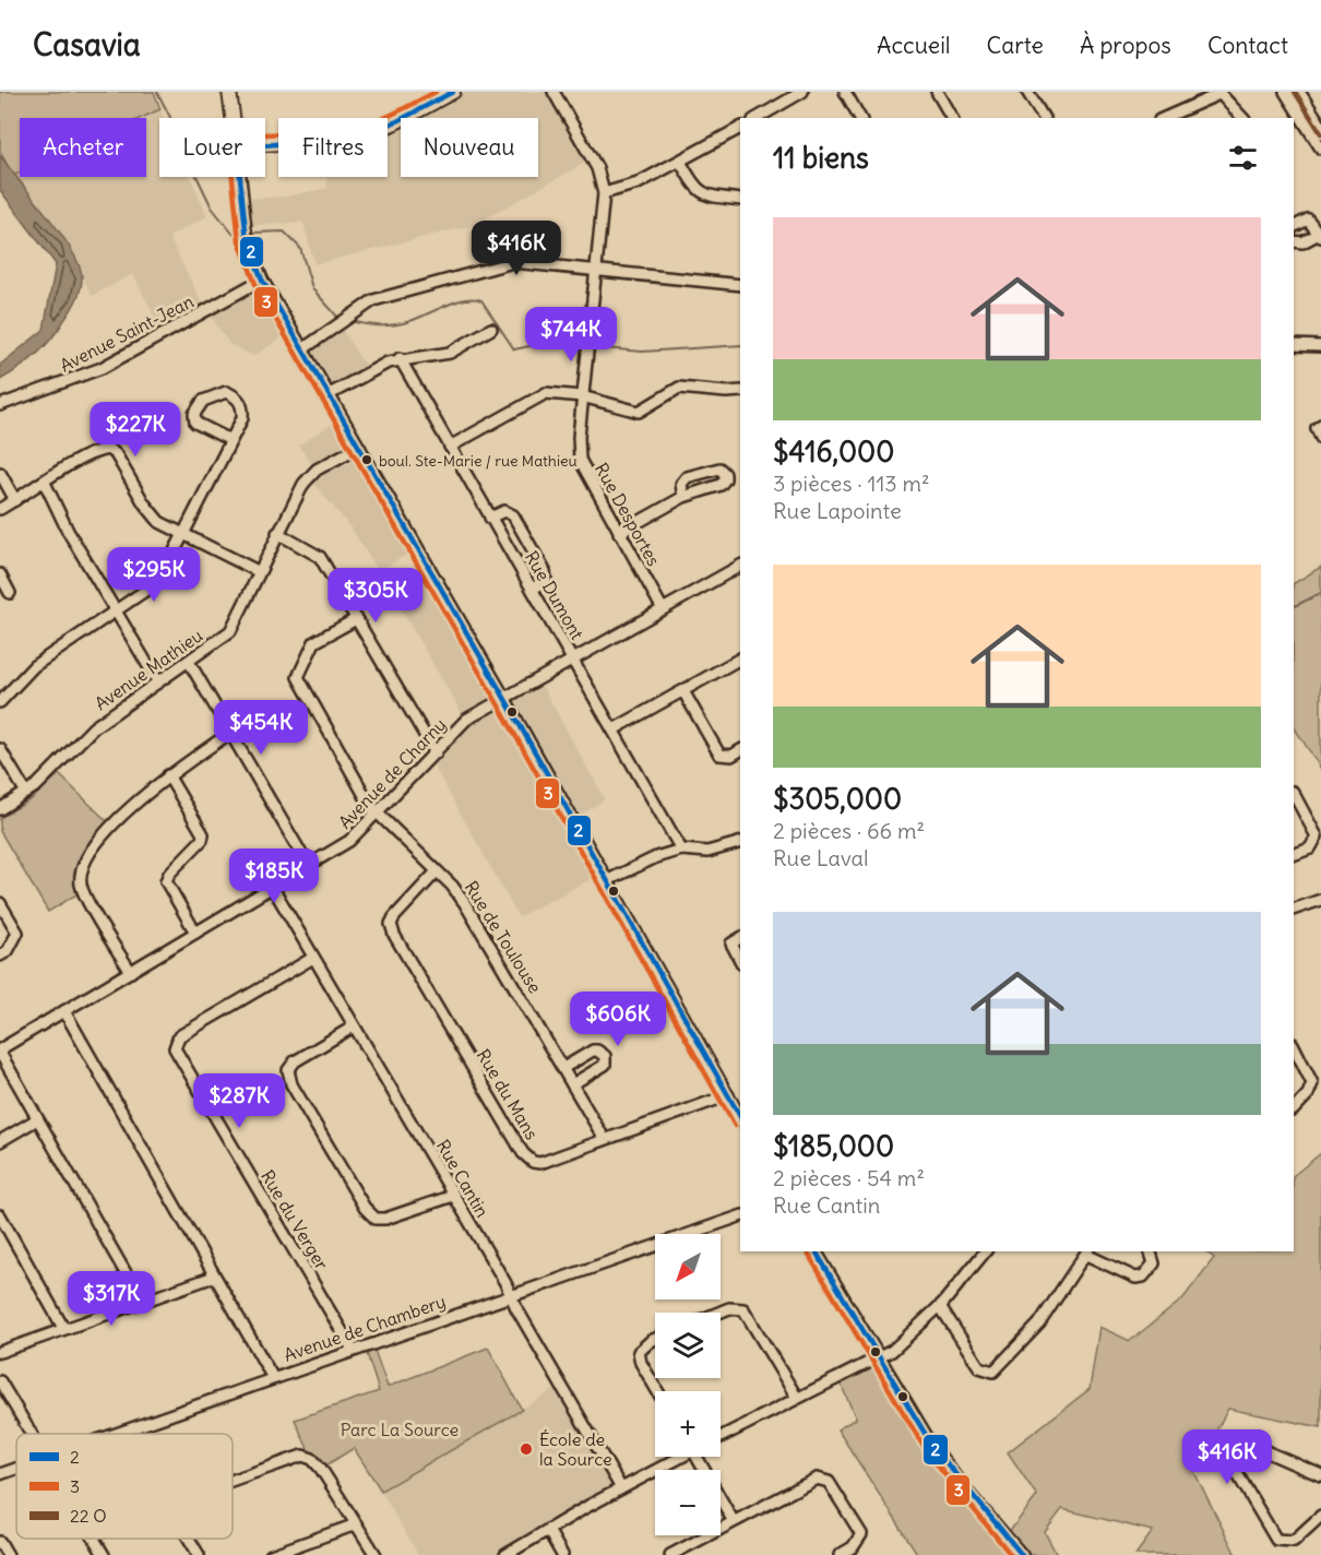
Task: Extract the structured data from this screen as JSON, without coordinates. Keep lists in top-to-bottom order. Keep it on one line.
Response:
{"streets":{"street":["Avenue Saint-Jean","Rue Desportes","Rue Dumont","Avenue Mathieu","Avenue de Charny","Rue de Toulouse","Rue du Mans","Rue Cantin","Rue du Verger","Avenue de Chambery"]},"crossings":[["Rue Desportes","Avenue de Charny"],["Rue Dumont","Avenue de Charny"],["Avenue de Charny","Rue de Toulouse"],["Avenue de Charny","Rue Cantin"],["Rue de Toulouse","Rue du Mans"],["Rue Cantin","Rue du Verger"],["Rue Cantin","Avenue de Chambery"],["Rue du Verger","Avenue de Chambery"]],"parks":["Parc La Source"],"places":["boul. Ste-Marie / rue Mathieu","École de la Source"],"lines":["transit line 2","transit line 3"],"legend":["2","3","22 O"],"north":"bottom left","page":{"header":"Casavia","nav":["Accueil","Carte","À propos","Contact"],"chip":["Acheter","Louer","Filtres","Nouveau"],"heading":"11 biens","list":[{"name":"$416,000","note":"3 pièces · 113 m² · Rue Lapointe"},{"name":"$305,000","note":"2 pièces · 66 m² · Rue Laval"},{"name":"$185,000","note":"2 pièces · 54 m² · Rue Cantin"}],"price":["$416K","$744K","$227K","$295K","$305K","$454K","$185K","$606K","$287K","$317K","$416K"],"map_buttons":["+","−"]}}
